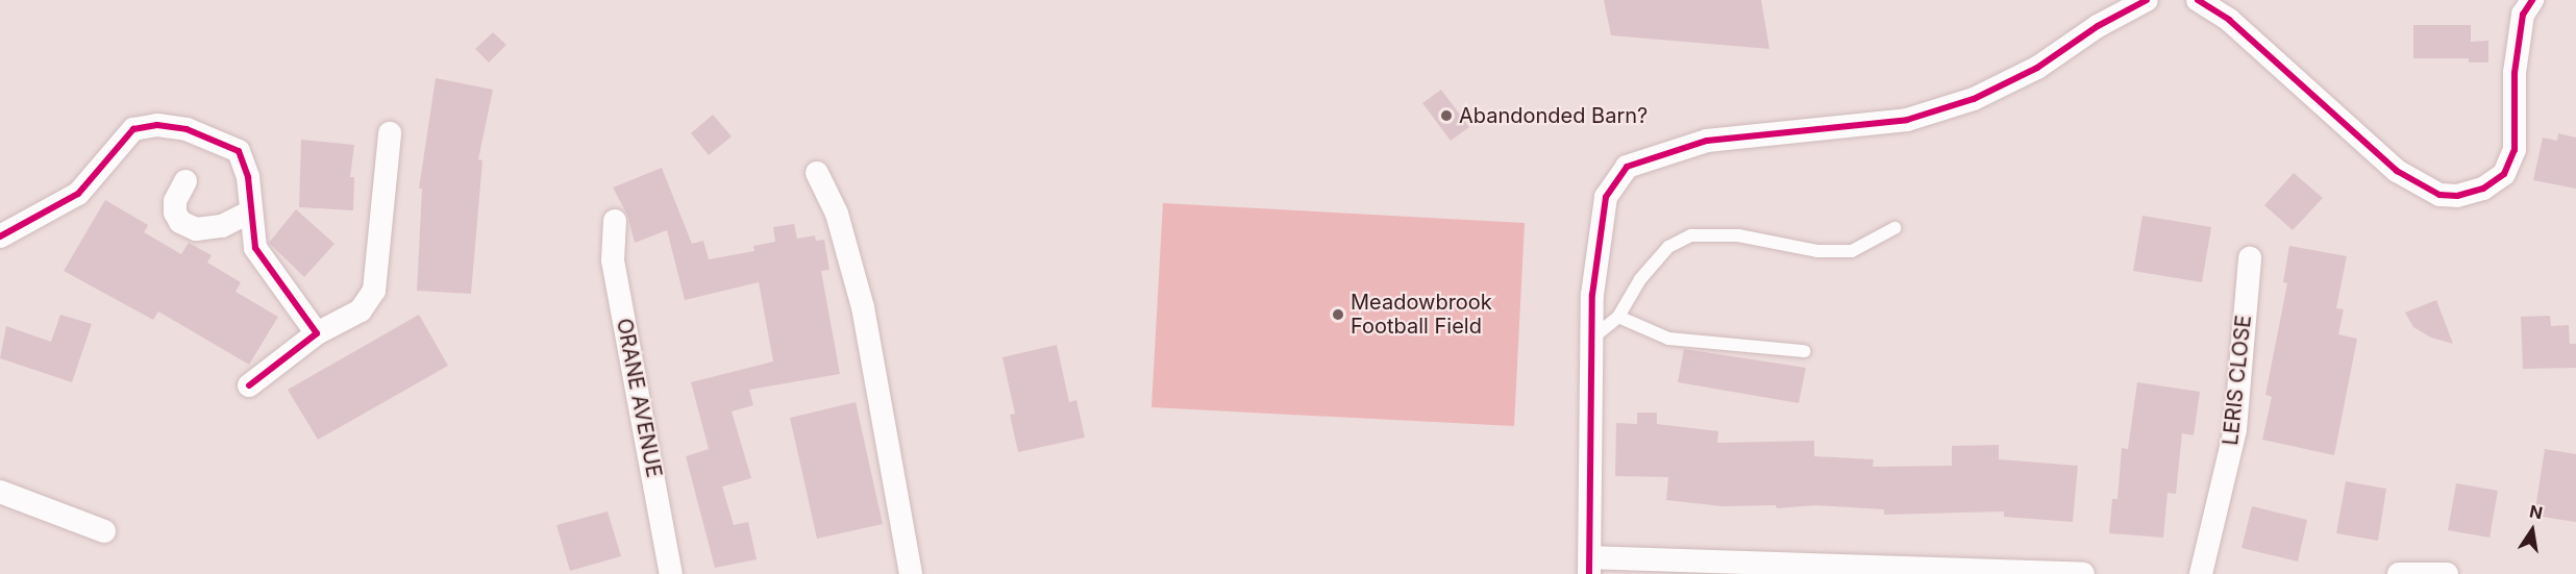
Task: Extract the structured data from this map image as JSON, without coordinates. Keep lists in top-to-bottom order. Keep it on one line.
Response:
{"streets":{"street":["LERIS CLOSE","ORANE AVENUE"]},"places":["Abandonded Barn?","Meadowbrook Football Field"],"north":"top"}
